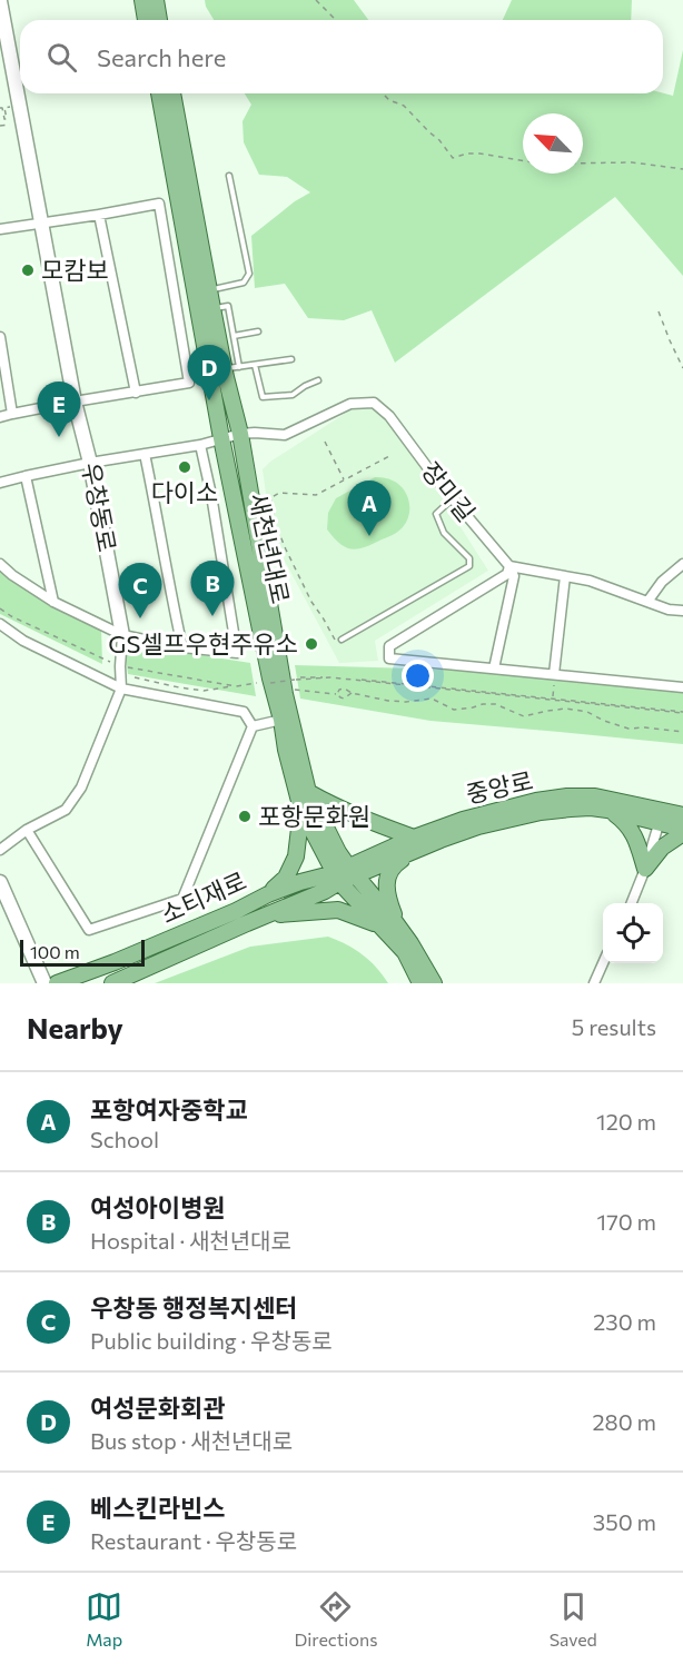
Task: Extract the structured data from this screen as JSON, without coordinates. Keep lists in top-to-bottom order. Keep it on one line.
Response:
{"streets":{"main road":["우창동로","새천년대로","중앙로","소티재로"],"street":["장미길"]},"crossings":[["장미길","우창동로"],["장미길","새천년대로"],["새천년대로","중앙로"],["새천년대로","소티재로"],["중앙로","소티재로"]],"places":["모캄보","다이소","GS셀프우현주유소","포항문화원"],"scale_bar":"100 m","north":"top left","page":{"search":"Search here","pins":["D","E","A","B","C"],"scale":"100 m","heading":["Nearby","5 results"],"list":[{"mark":"A","name":"포항여자중학교","note":"School","value":"120 m"},{"mark":"B","name":"여성아이병원","note":"Hospital · 새천년대로","value":"170 m"},{"mark":"C","name":"우창동 행정복지센터","note":"Public building · 우창동로","value":"230 m"},{"mark":"D","name":"여성문화회관","note":"Bus stop · 새천년대로","value":"280 m"},{"mark":"E","name":"베스킨라빈스","note":"Restaurant · 우창동로","value":"350 m"}],"nav":["Map","Directions","Saved"]}}
